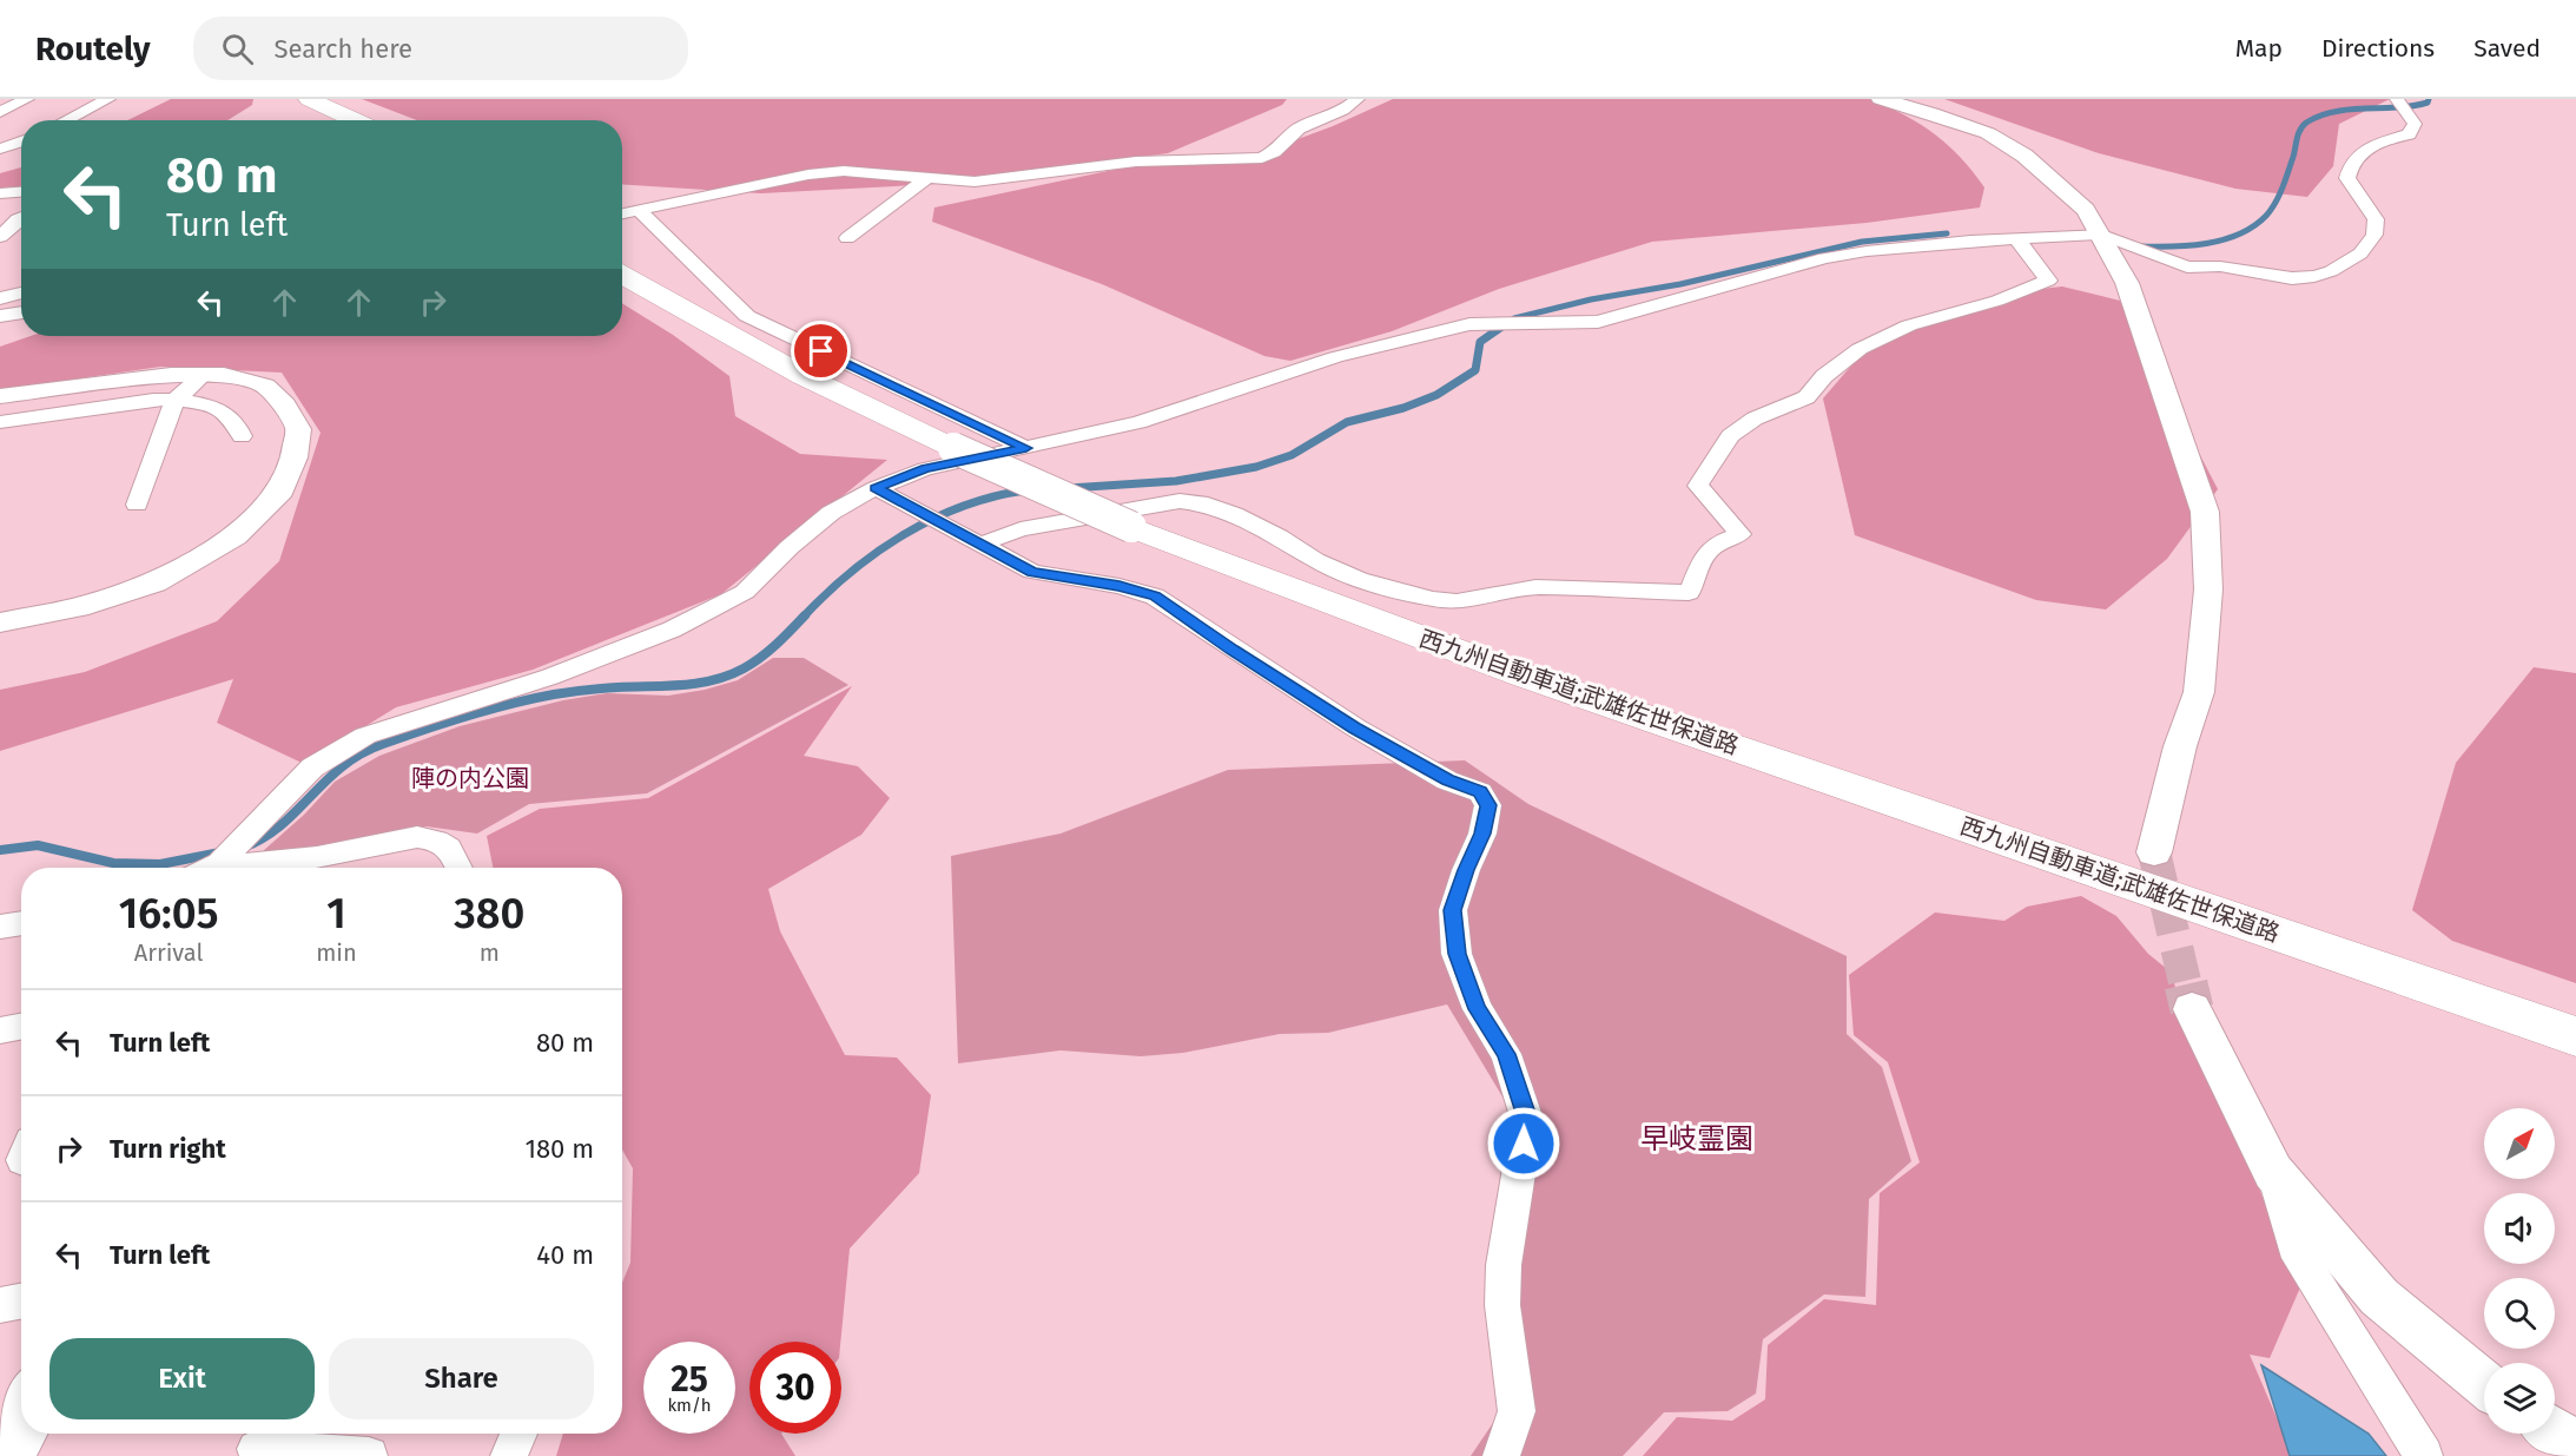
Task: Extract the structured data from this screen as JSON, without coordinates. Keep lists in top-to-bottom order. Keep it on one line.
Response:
{"streets":{"highway":["西九州自動車道;武雄佐世保道路"]},"parks":["陣の内公園","早岐霊園"],"north":"top right","page":{"header":"Routely","search":"Search here","nav":["Map","Directions","Saved"],"turn":["80 m","Turn left"],"eta":["16:05","Arrival","1","min","380","m"],"list":[{"name":"Turn left","value":"80 m"},{"name":"Turn right","value":"180 m"},{"name":"Turn left","value":"40 m"}],"buttons":["Exit","Share"],"speed":"25 km/h","limit":"30"}}
